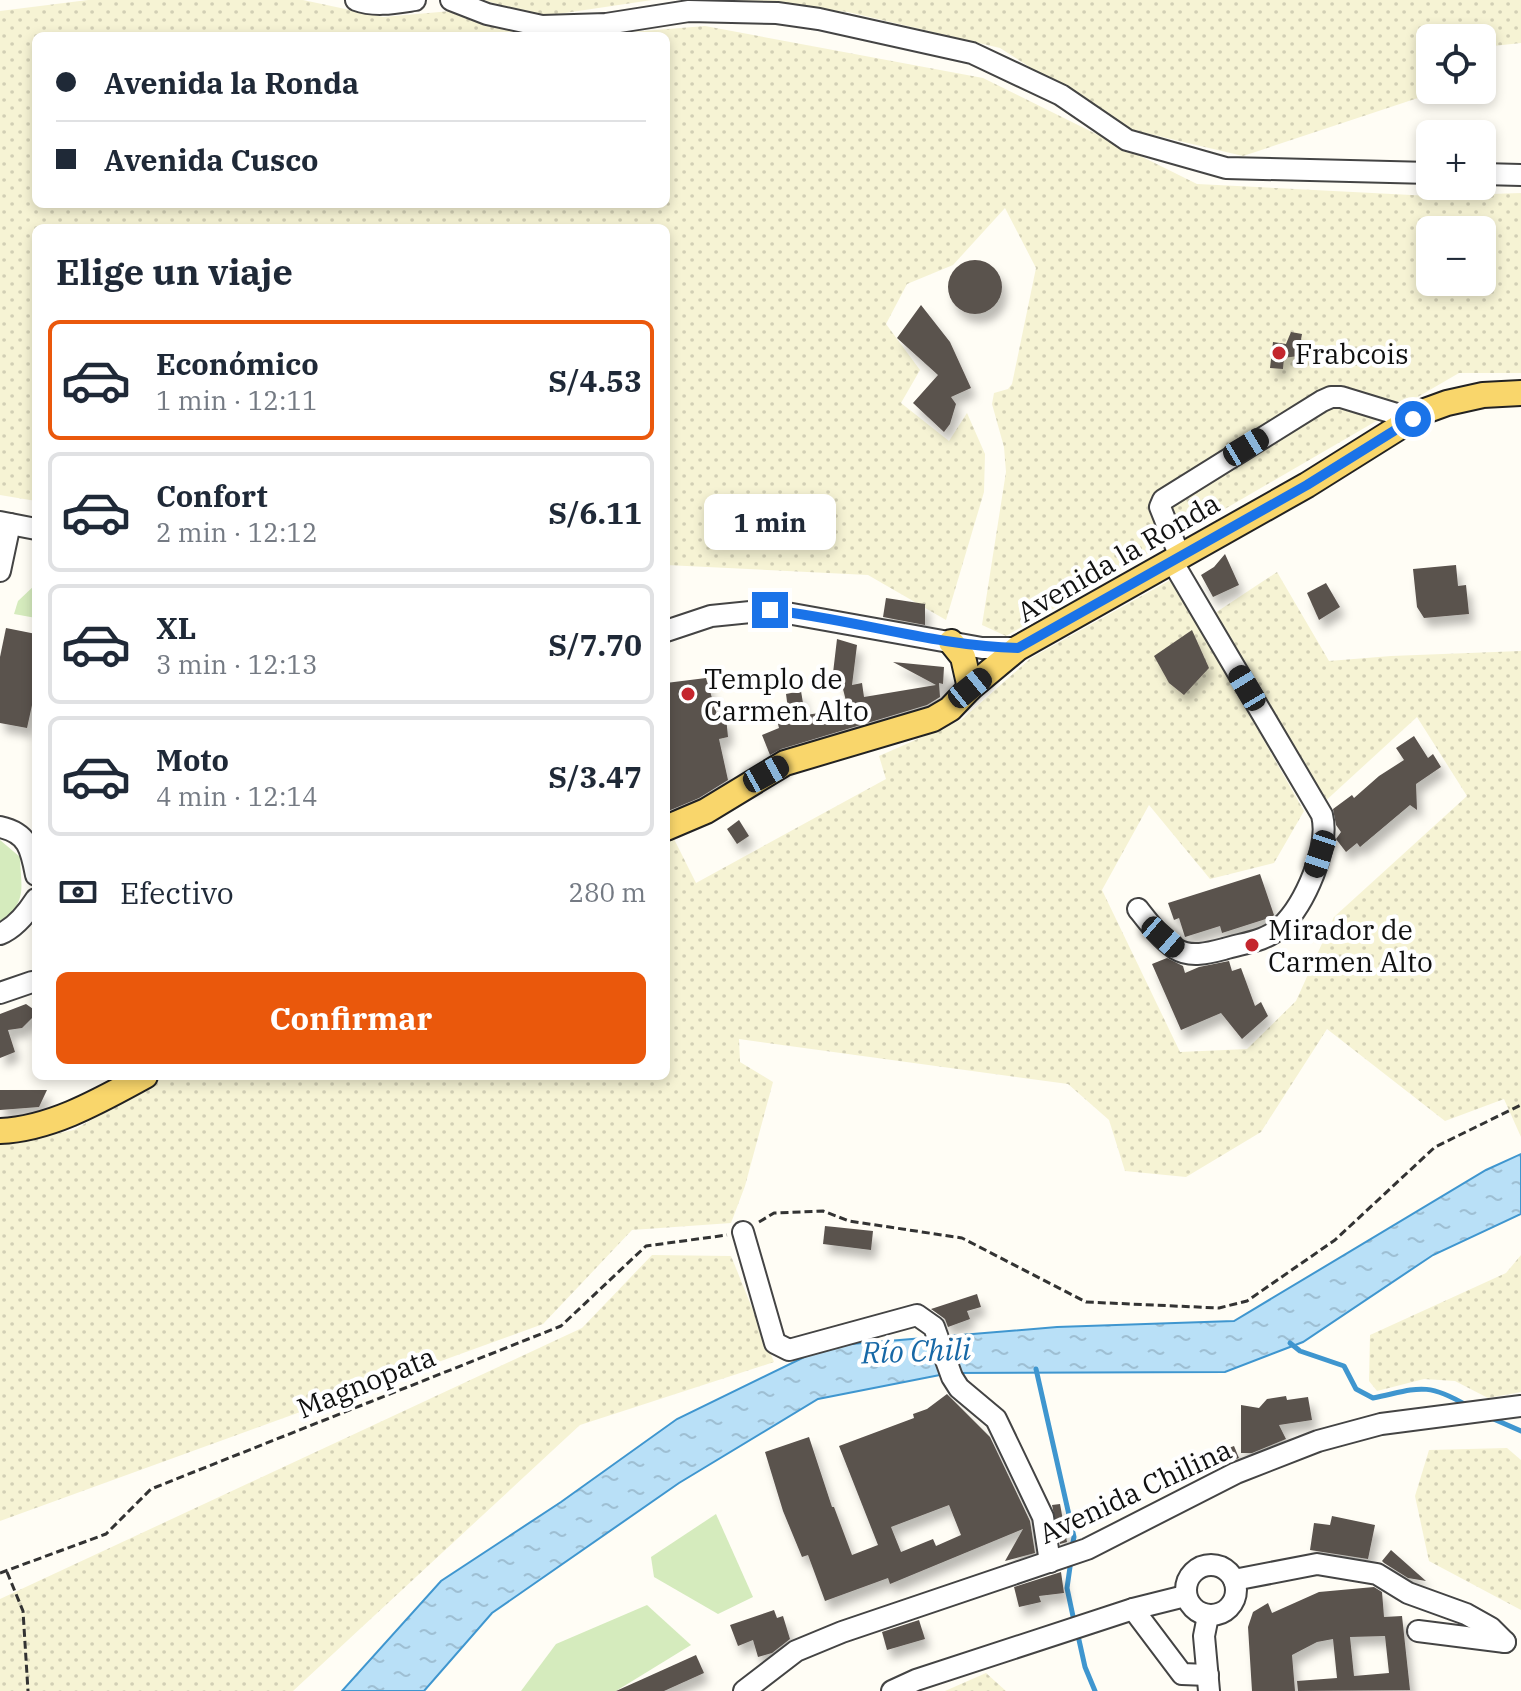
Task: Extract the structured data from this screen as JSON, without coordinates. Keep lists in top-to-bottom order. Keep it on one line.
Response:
{"streets":{"main road":["Avenida la Ronda"],"street":["Avenida Chilina"],"path":["Magnopata"]},"water":["Río Chili"],"places":["Frabcois","Templo de Carmen Alto","Mirador de Carmen Alto"],"page":{"map_buttons":["+","−"],"banner":["Avenida la Ronda","Avenida Cusco"],"heading":"Elige un viaje","list":[{"name":"Económico","note":"1 min · 12:11","value":"S/4.53"},{"name":"Confort","note":"2 min · 12:12","value":"S/6.11"},{"name":"XL","note":"3 min · 12:13","value":"S/7.70"},{"name":"Moto","note":"4 min · 12:14","value":"S/3.47"}],"bubble":"1 min","pay":["Efectivo","280 m"],"buttons":"Confirmar"}}
